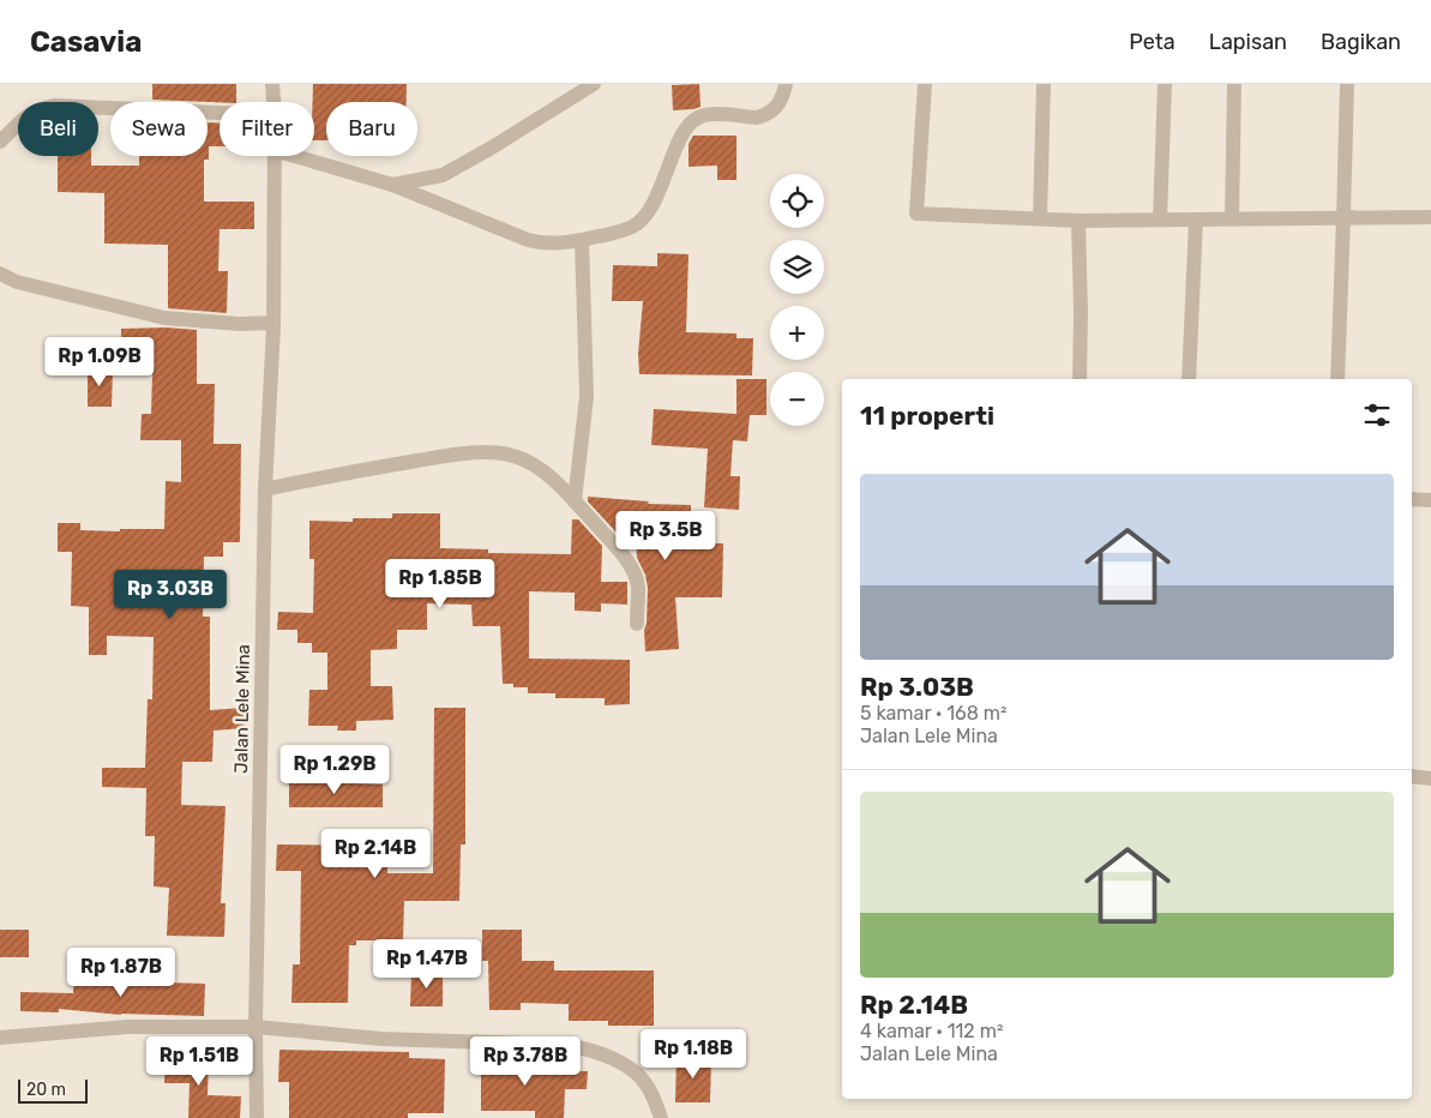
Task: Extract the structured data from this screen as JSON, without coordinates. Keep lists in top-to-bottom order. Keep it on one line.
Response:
{"streets":{"street":["Jalan Lele Mina"]},"scale_bar":"20 m","page":{"header":"Casavia","nav":["Peta","Lapisan","Bagikan"],"chip":["Beli","Sewa","Filter","Baru"],"map_buttons":["+","−"],"price":["Rp 1.09B","Rp 3.5B","Rp 1.85B","Rp 3.03B","Rp 1.29B","Rp 2.14B","Rp 1.47B","Rp 1.87B","Rp 1.18B","Rp 1.51B","Rp 3.78B"],"heading":"11 properti","list":[{"name":"Rp 3.03B","note":"5 kamar · 168 m² · Jalan Lele Mina"},{"name":"Rp 2.14B","note":"4 kamar · 112 m² · Jalan Lele Mina"}],"scale":"20 m"}}
